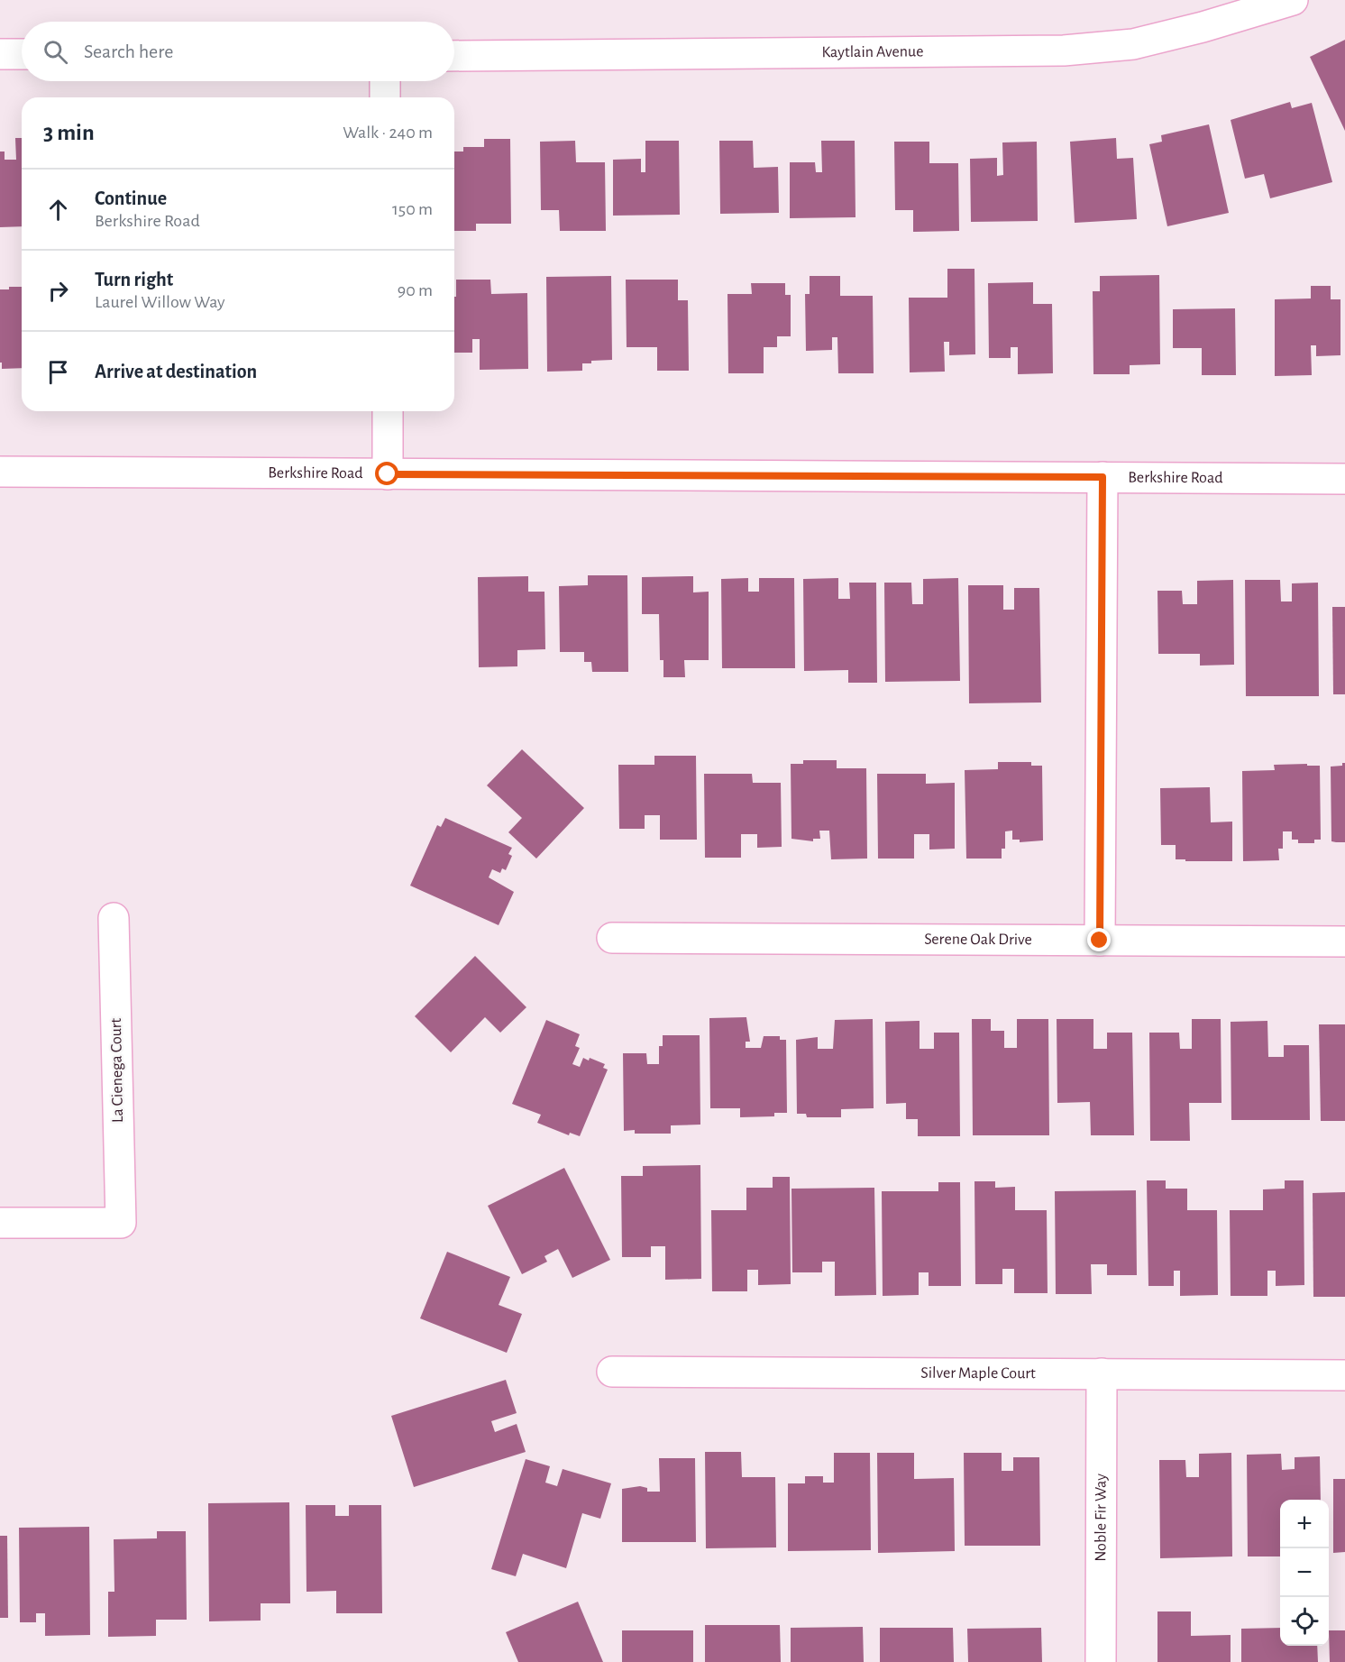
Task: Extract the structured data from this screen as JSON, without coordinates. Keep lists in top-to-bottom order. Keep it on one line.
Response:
{"streets":{"street":["Kaytlain Avenue","Berkshire Road","Serene Oak Drive","La Cienega Court","Silver Maple Court","Noble Fir Way"]},"crossings":[["Silver Maple Court","Noble Fir Way"]],"page":{"search":"Search here","heading":["3 min","Walk · 240 m"],"list":[["Continue","Berkshire Road","150 m"],["Turn right","Laurel Willow Way","90 m"],"Arrive at destination"],"map_buttons":["+","−"]}}
